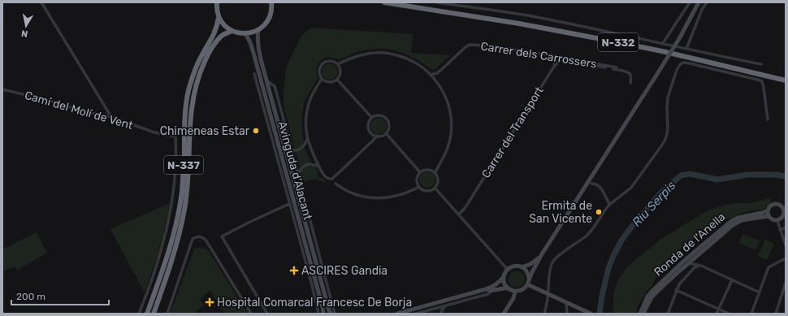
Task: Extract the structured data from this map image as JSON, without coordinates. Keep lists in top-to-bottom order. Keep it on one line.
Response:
{"streets":{"highway":["N-332","N-337"],"main road":["Avinguda d'Alacant","Ronda de l'Anella"],"street":["Carrer dels Carrossers","Camí del Molí de Vent","Carrer del Transport"]},"crossings":[["Carrer dels Carrossers","Carrer del Transport"]],"water":["Riu Serpis"],"places":{"other":["Chimeneas Estar","Ermita de San Vicente"],"health":["ASCIRES Gandia","Hospital Comarcal Francesc De Borja"]},"scale_bar":"200 m","north":"bottom"}
